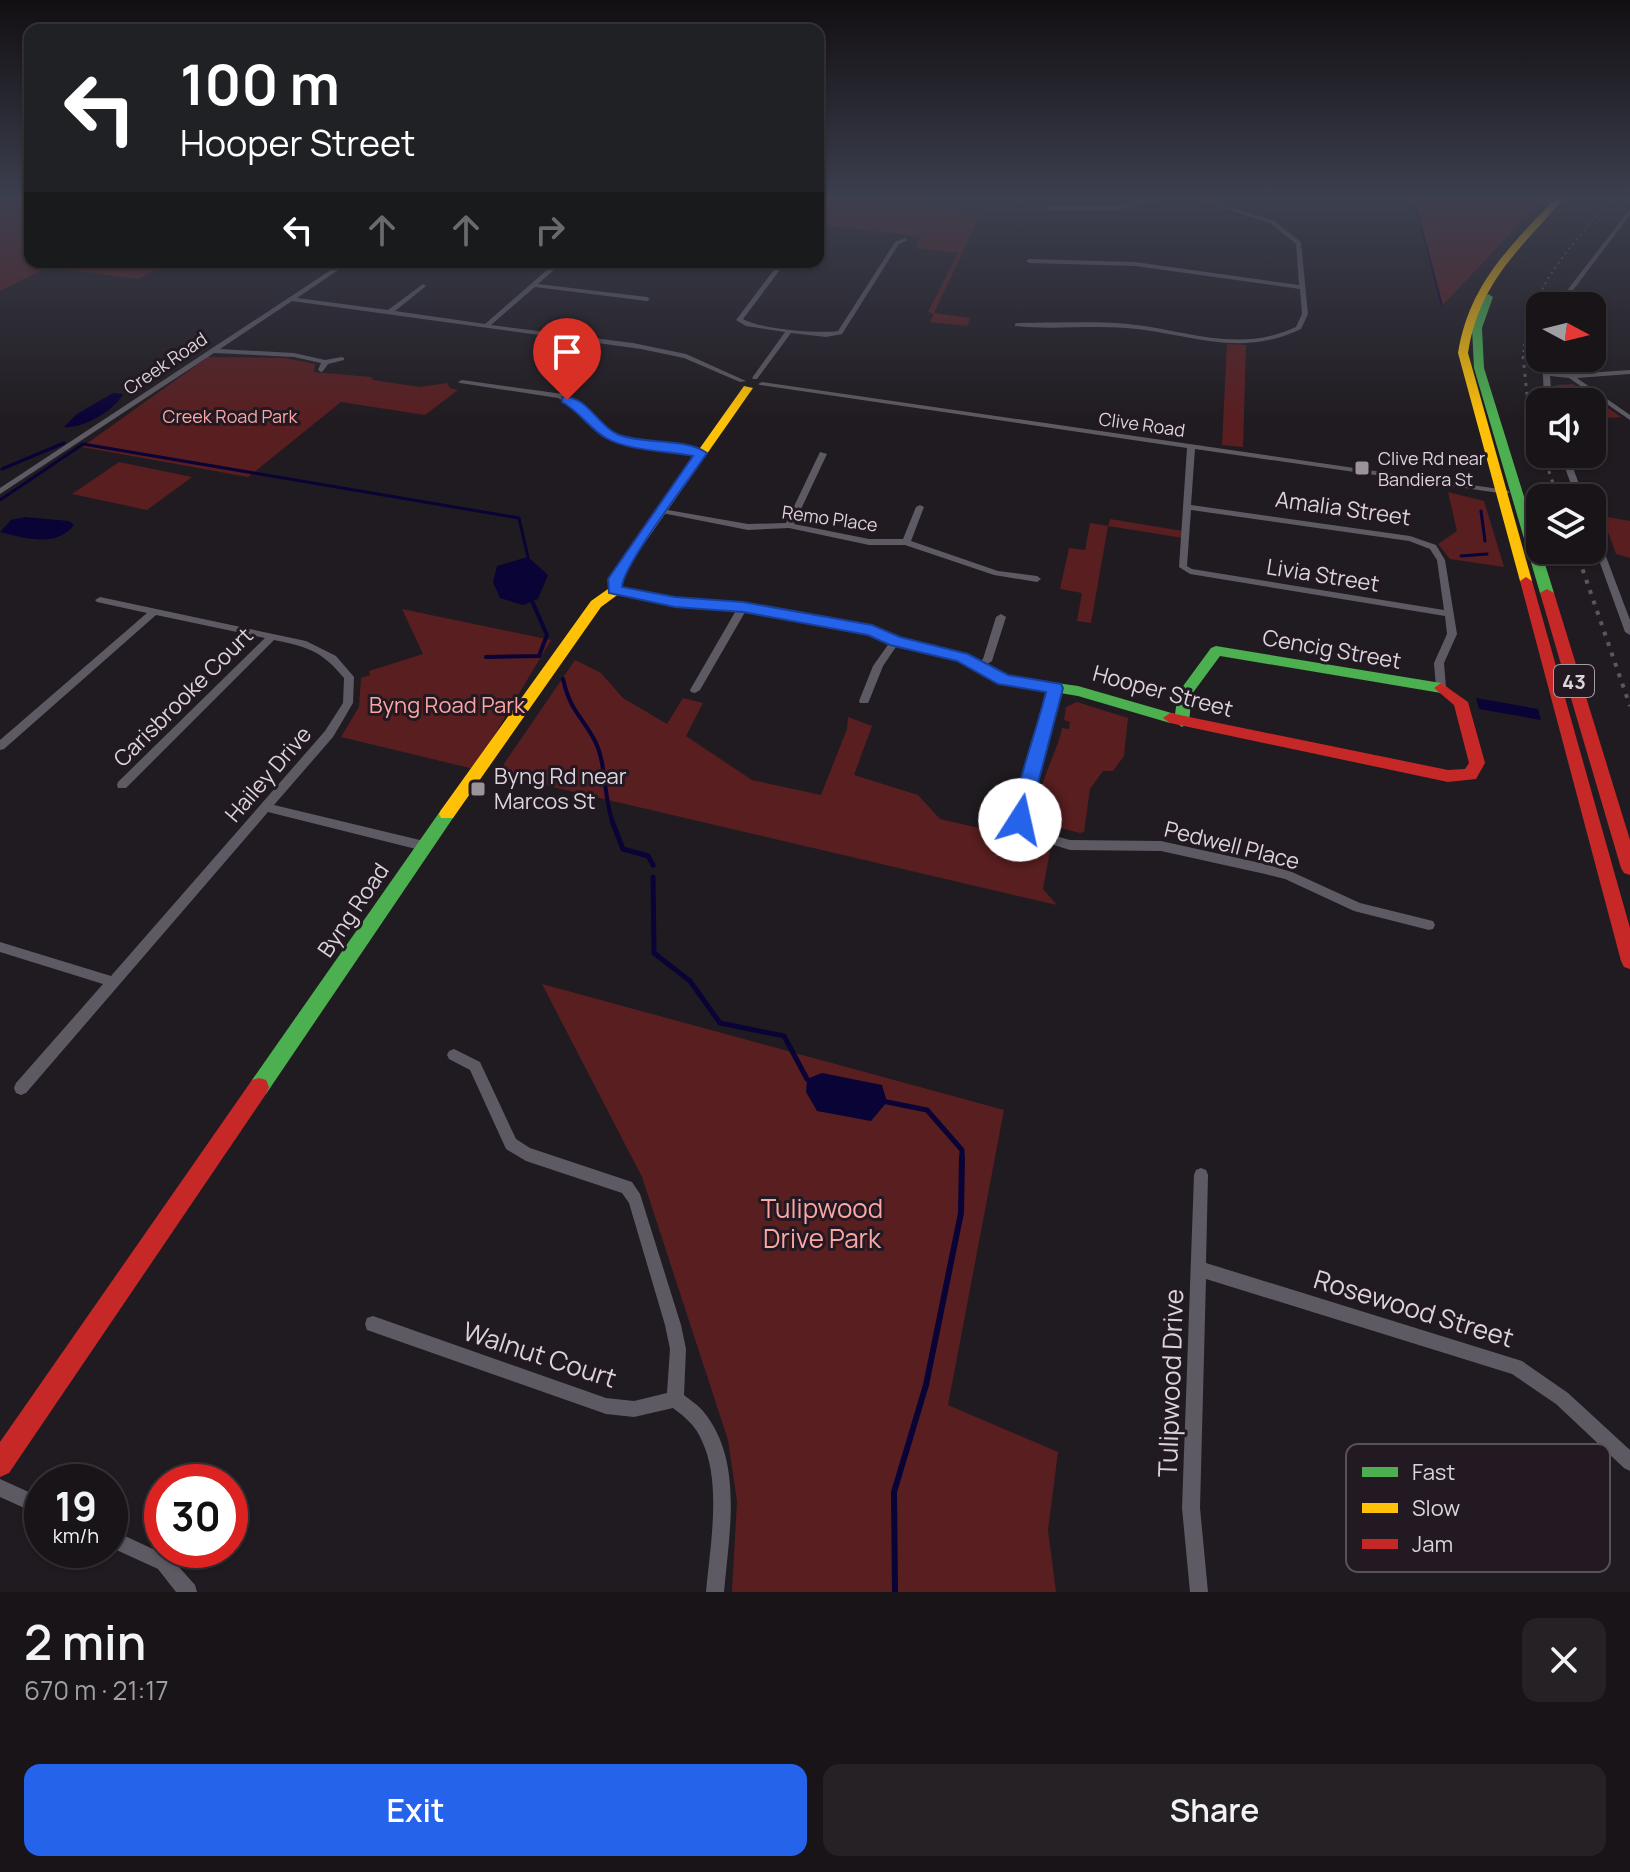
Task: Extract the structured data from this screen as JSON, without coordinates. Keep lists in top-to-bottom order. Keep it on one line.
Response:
{"streets":{"main road":["Cencig Street","43","Hooper Street","Byng Road"],"street":["Creek Road","Clive Road","Amalia Street","Remo Place","Livia Street","Carisbrooke Court","Hailey Drive","Pedwell Place","Rosewood Street","Walnut Court","Tulipwood Drive"]},"crossings":[["Creek Road","Clive Road"],["Clive Road","43"],["Clive Road","Byng Road"],["Amalia Street","Livia Street"],["Amalia Street","Cencig Street"],["Amalia Street","Hooper Street"],["Remo Place","Byng Road"],["Cencig Street","Hooper Street"],["Hooper Street","Pedwell Place"],["Hooper Street","Byng Road"],["Carisbrooke Court","Hailey Drive"],["Rosewood Street","Tulipwood Drive"]],"parks":["Creek Road Park","Byng Road Park","Tulipwood Drive Park"],"places":{"transit":["Clive Rd near Bandiera St","Byng Rd near Marcos St"]},"legend":["Fast","Slow","Jam"],"north":"right","page":{"turn":["100 m","Hooper Street"],"speed":"19 km/h","limit":"30","heading":["2 min","670 m · 21:17"],"buttons":["Exit","Share"]}}
